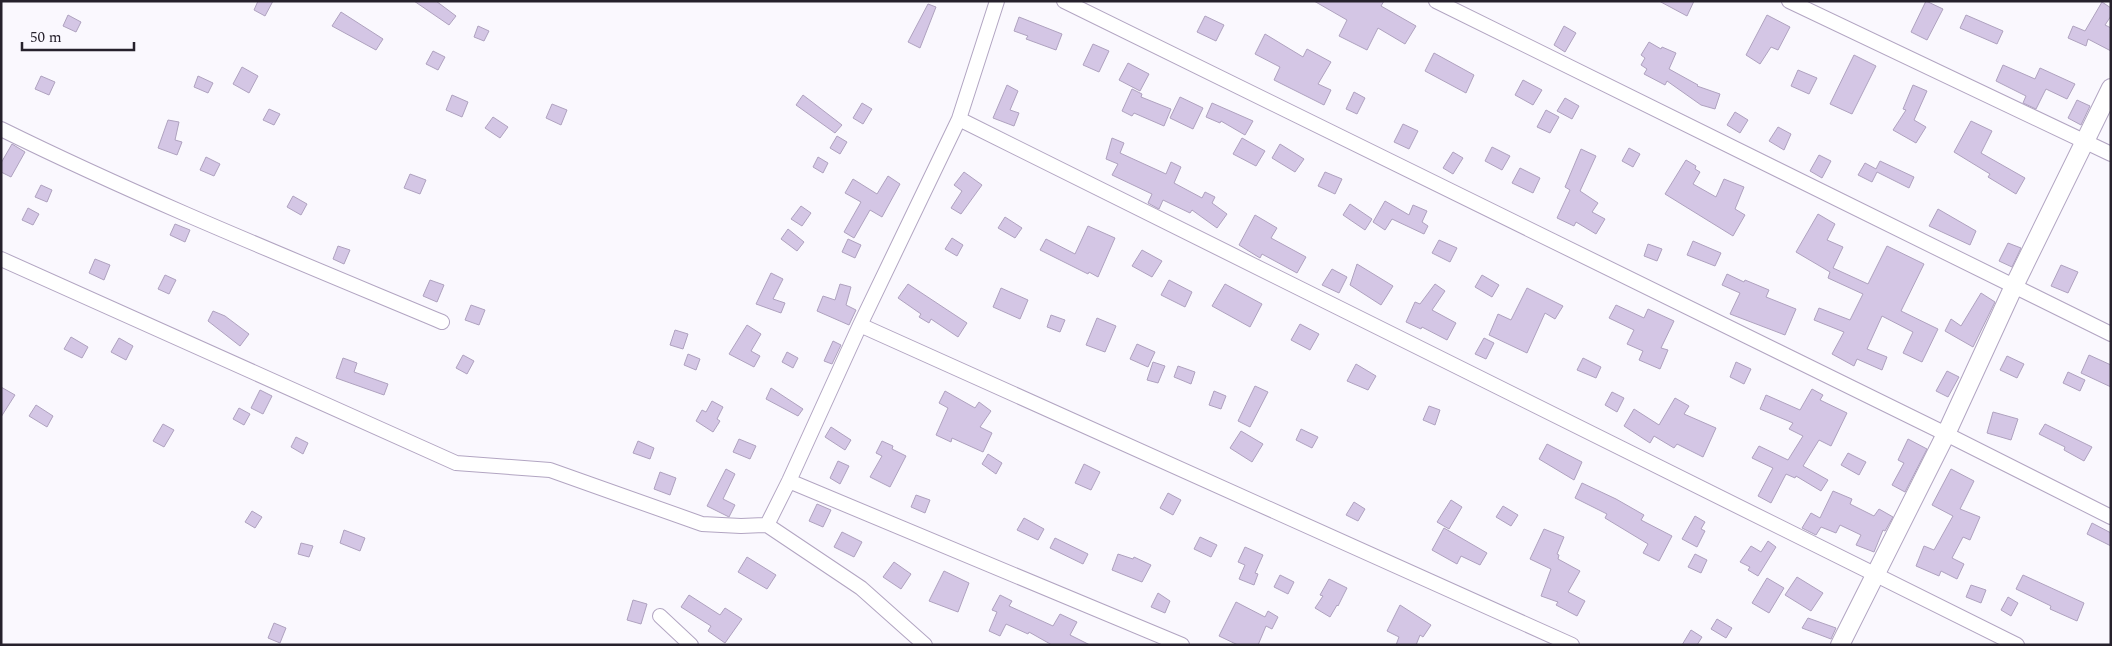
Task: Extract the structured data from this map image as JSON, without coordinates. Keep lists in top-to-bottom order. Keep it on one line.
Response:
{"scale_bar":"50 m"}
